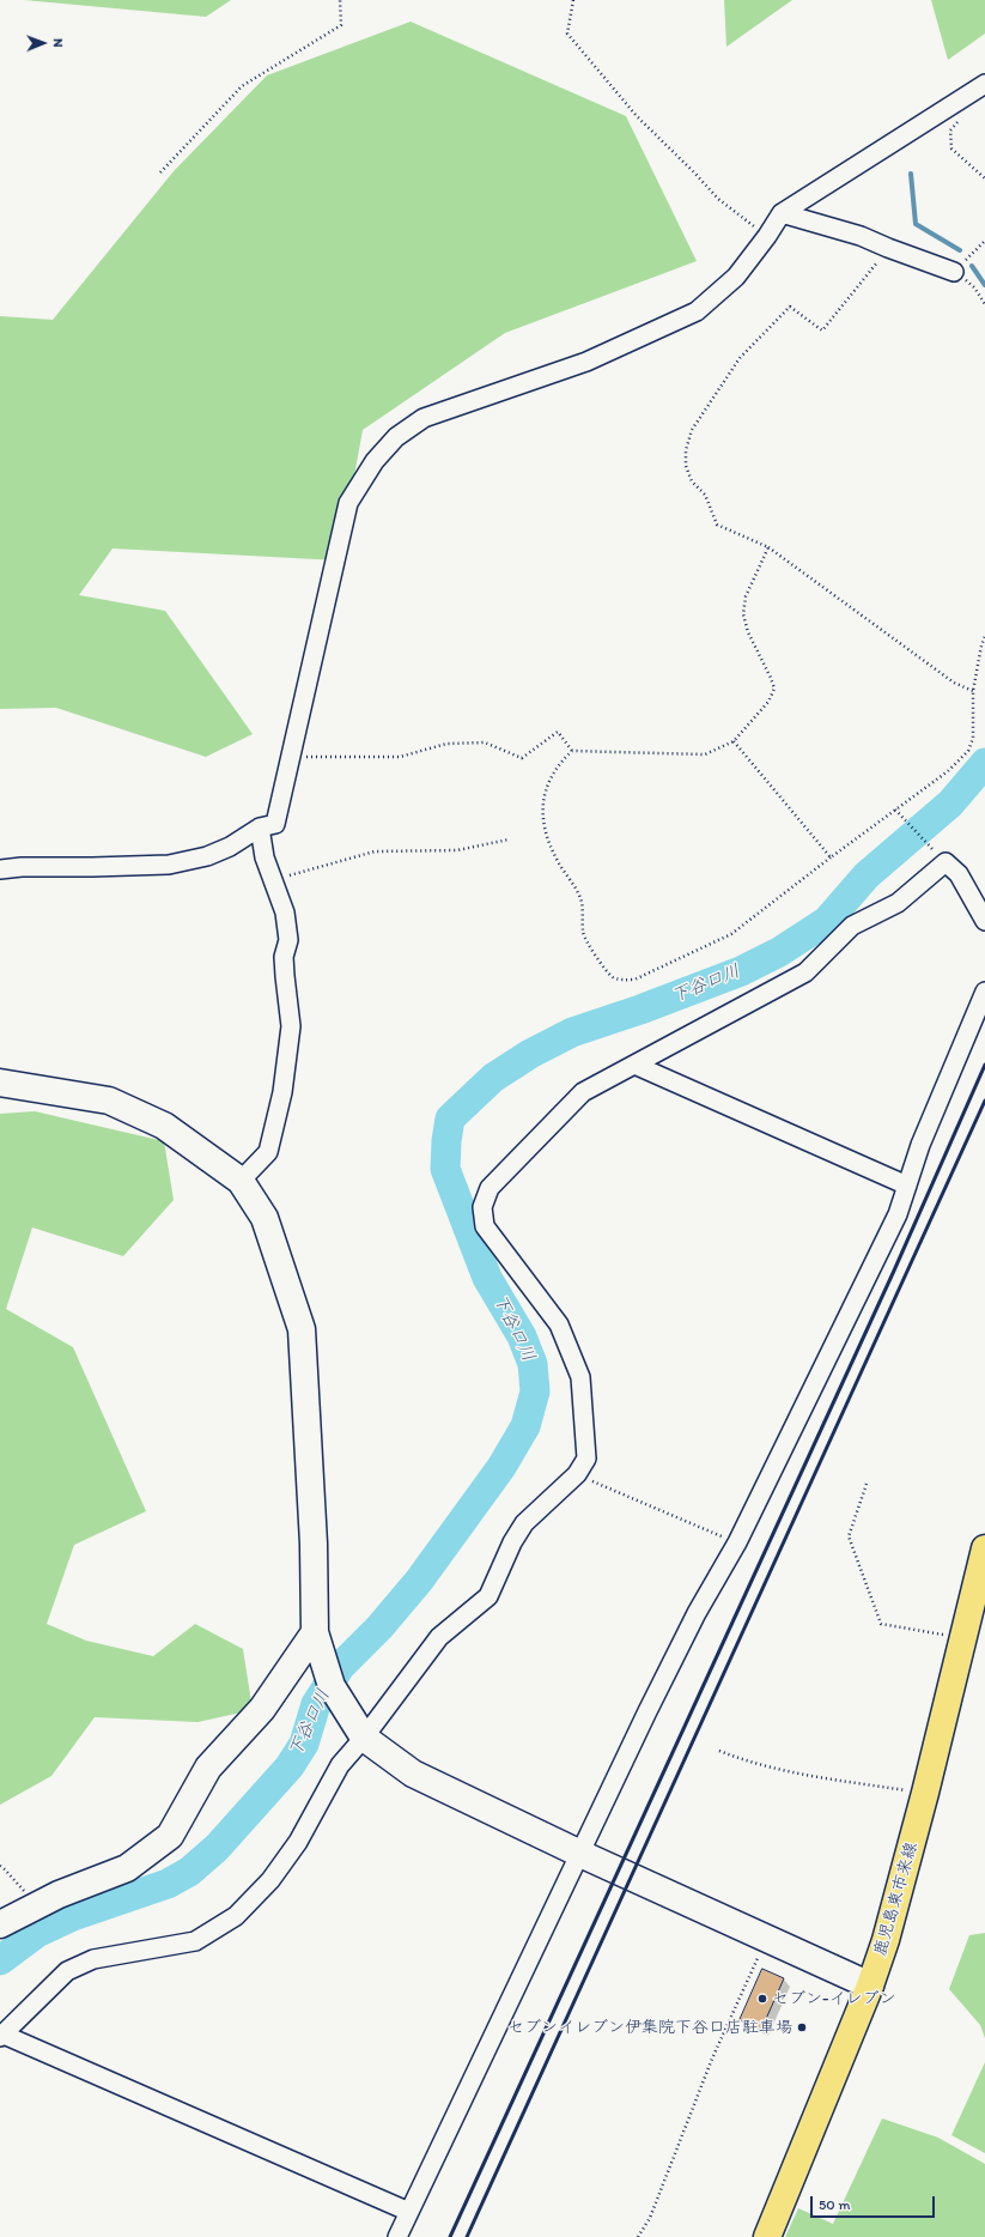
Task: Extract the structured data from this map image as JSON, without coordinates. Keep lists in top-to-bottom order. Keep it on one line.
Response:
{"streets":{"main road":["鹿児島東市来線"]},"water":["下谷口川"],"places":["セブン-イレブン","セブンイレブン伊集院下谷口店駐車場"],"scale_bar":"50 m","north":"right"}
